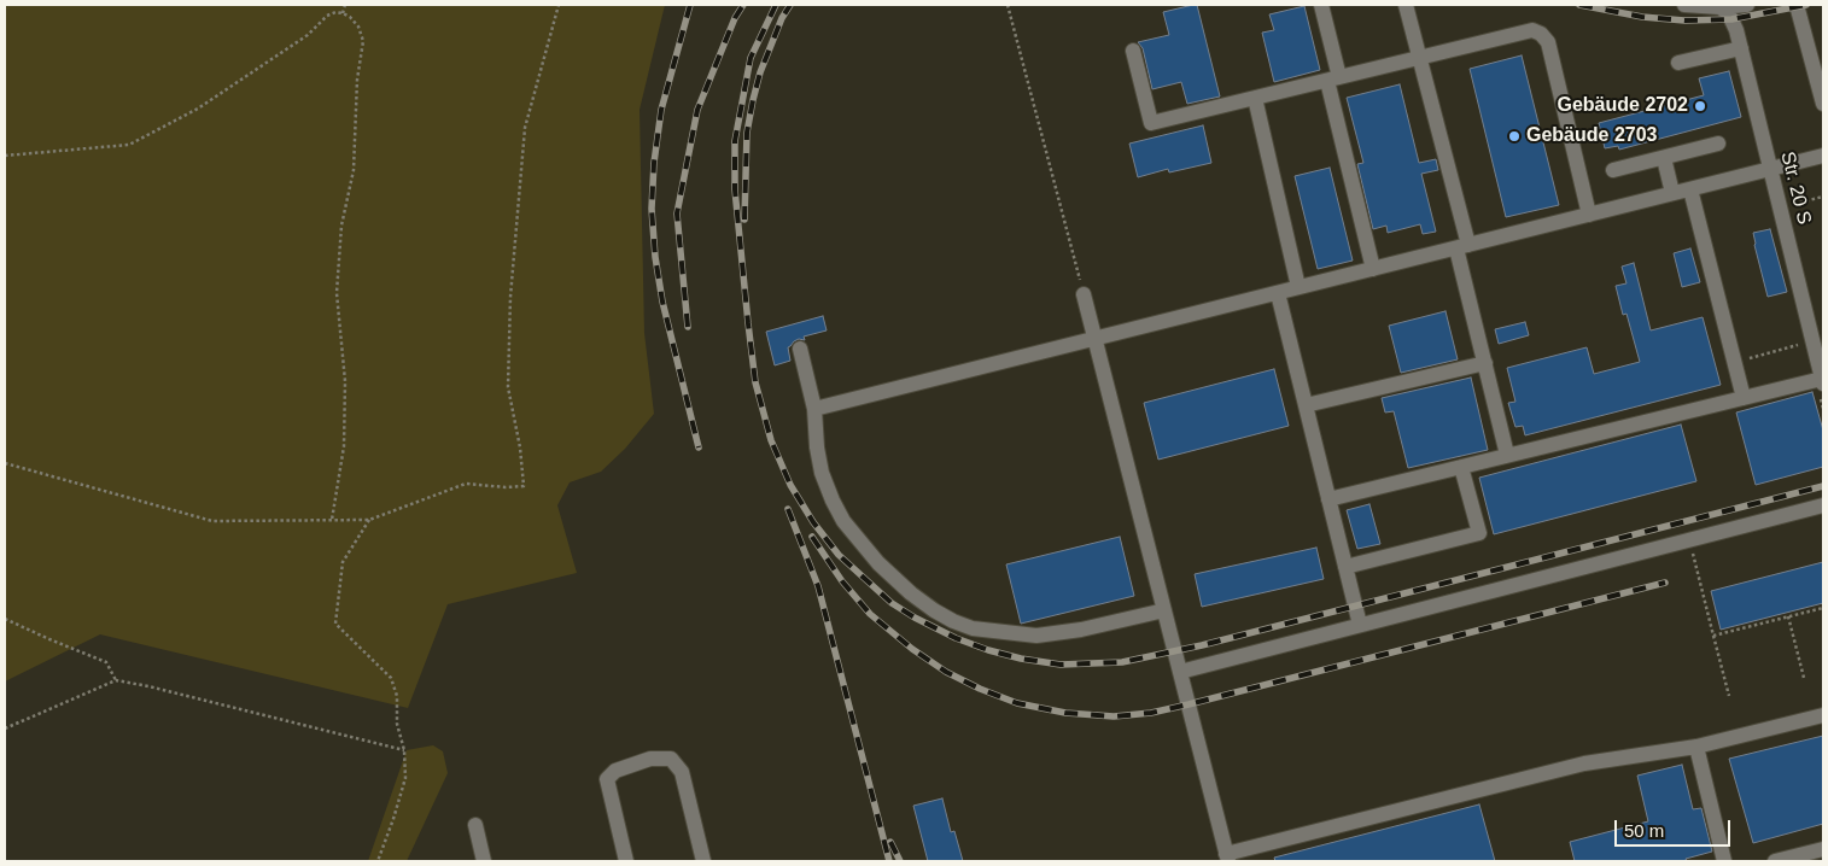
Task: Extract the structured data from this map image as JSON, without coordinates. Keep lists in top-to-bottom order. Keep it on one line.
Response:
{"streets":{"lane":["Str. 20 S"]},"places":["Gebäude 2702","Gebäude 2703"],"scale_bar":"50 m"}
